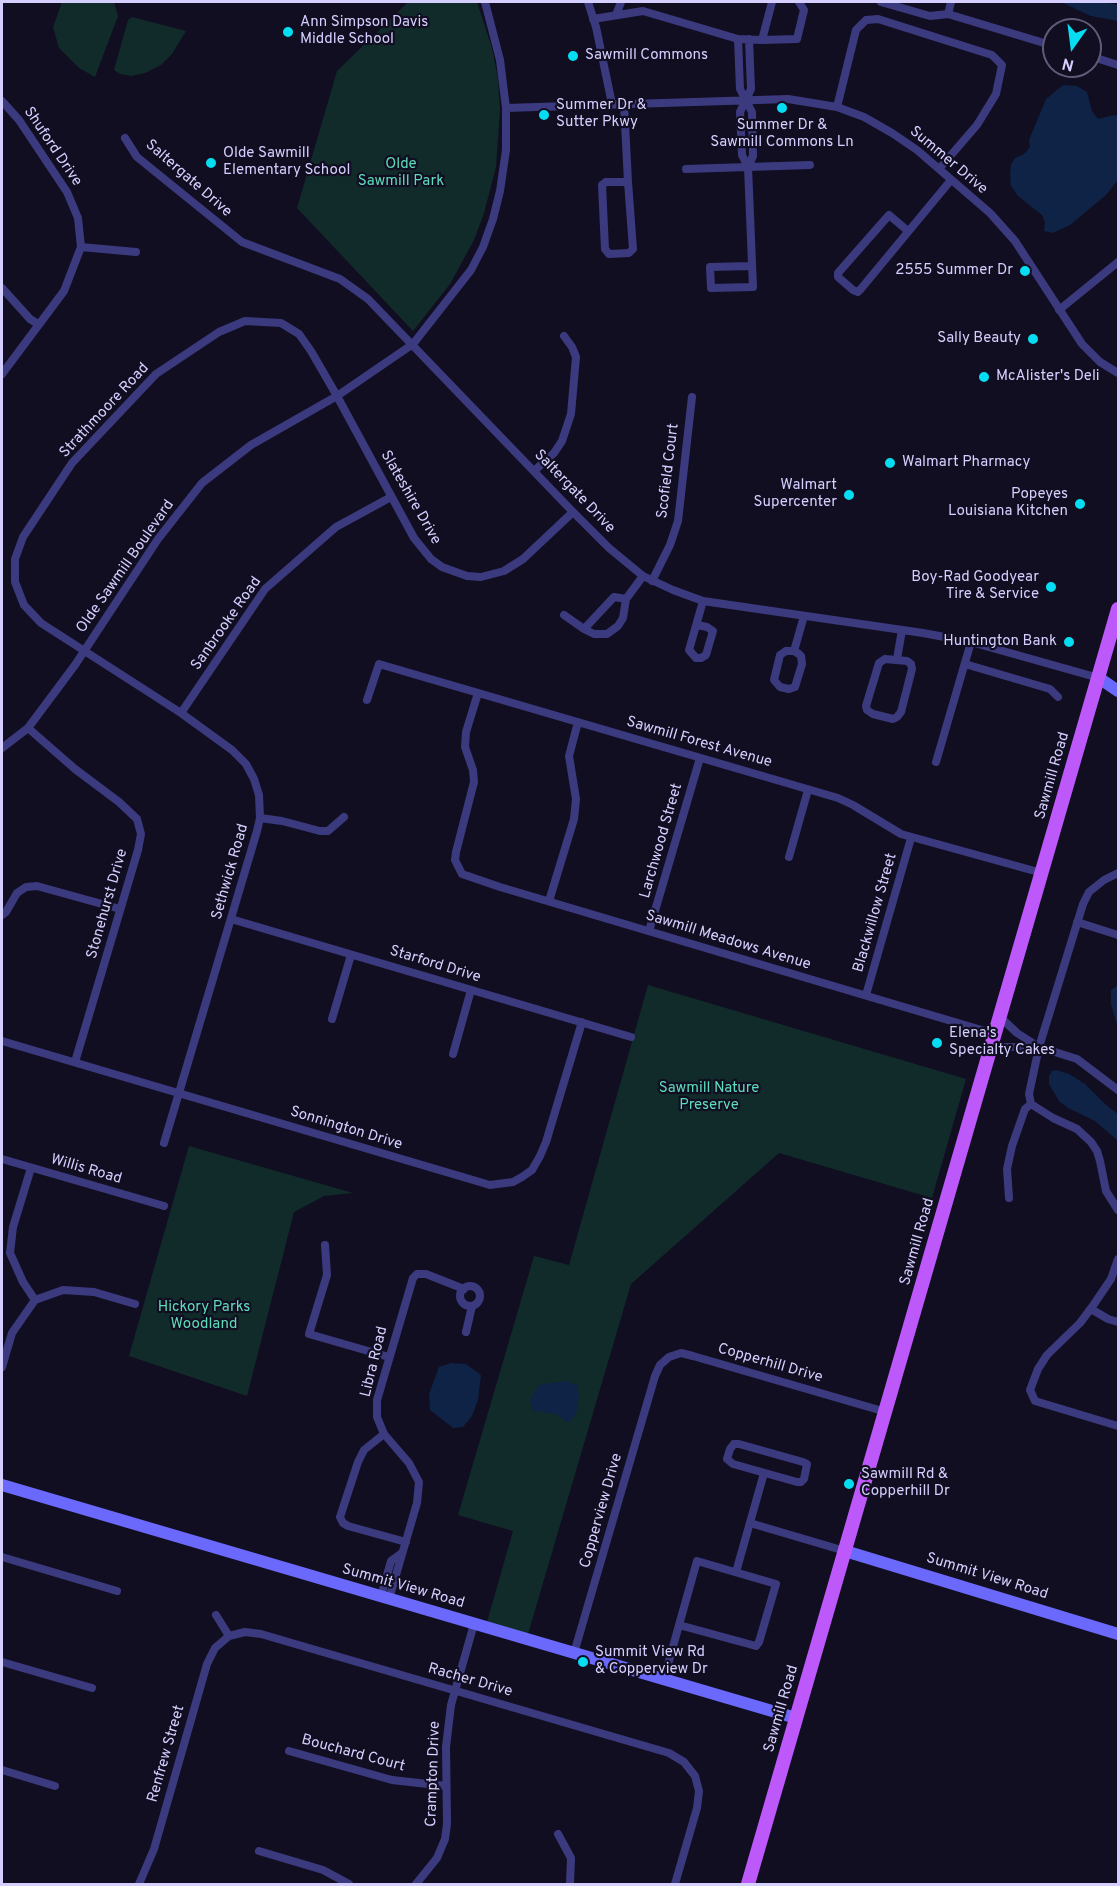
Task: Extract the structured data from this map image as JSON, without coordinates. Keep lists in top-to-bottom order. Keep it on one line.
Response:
{"streets":{"main road":["Sawmill Road"],"street":["Shuford Drive","Summer Drive","Saltergate Drive","Strathmoore Road","Scofield Court","Slateshire Drive","Olde Sawmill Boulevard","Sanbrooke Road","Sawmill Forest Avenue","Larchwood Street","Sethwick Road","Stonehurst Drive","Blackwillow Street","Sawmill Meadows Avenue","Starford Drive","Sonnington Drive","Willis Road","Libra Road","Copperhill Drive","Copperview Drive","Summit View Road","Racher Drive","Renfrew Street","Bouchard Court","Crampton Drive"]},"crossings":[["Summer Drive","Olde Sawmill Boulevard"],["Saltergate Drive","Scofield Court"],["Saltergate Drive","Slateshire Drive"],["Saltergate Drive","Olde Sawmill Boulevard"],["Saltergate Drive","Sawmill Road"],["Strathmoore Road","Slateshire Drive"],["Strathmoore Road","Olde Sawmill Boulevard"],["Strathmoore Road","Sethwick Road"],["Slateshire Drive","Olde Sawmill Boulevard"],["Slateshire Drive","Sanbrooke Road"],["Olde Sawmill Boulevard","Sethwick Road"],["Olde Sawmill Boulevard","Stonehurst Drive"],["Sanbrooke Road","Sethwick Road"],["Sawmill Forest Avenue","Sawmill Road"],["Sawmill Forest Avenue","Larchwood Street"],["Sawmill Forest Avenue","Blackwillow Street"],["Sawmill Forest Avenue","Sawmill Meadows Avenue"],["Sawmill Road","Sawmill Meadows Avenue"],["Sawmill Road","Copperhill Drive"],["Sawmill Road","Summit View Road"],["Larchwood Street","Sawmill Meadows Avenue"],["Sethwick Road","Starford Drive"],["Sethwick Road","Sonnington Drive"],["Stonehurst Drive","Sonnington Drive"],["Blackwillow Street","Sawmill Meadows Avenue"],["Starford Drive","Sonnington Drive"],["Libra Road","Summit View Road"],["Copperhill Drive","Copperview Drive"],["Copperview Drive","Summit View Road"],["Summit View Road","Crampton Drive"],["Racher Drive","Renfrew Street"],["Racher Drive","Crampton Drive"],["Bouchard Court","Crampton Drive"]],"parks":["Olde Sawmill Park","Sawmill Nature Preserve","Hickory Parks Woodland"],"places":["Ann Simpson Davis Middle School","Sawmill Commons","Summer Dr & Sawmill Commons Ln","Summer Dr & Sutter Pkwy","Olde Sawmill Elementary School","2555 Summer Dr","Sally Beauty","McAlister's Deli","Walmart Pharmacy","Walmart Supercenter","Popeyes Louisiana Kitchen","Boy-Rad Goodyear Tire & Service","Huntington Bank","Elena's Specialty Cakes","Sawmill Rd & Copperhill Dr","Summit View Rd & Copperview Dr"],"north":"bottom"}
